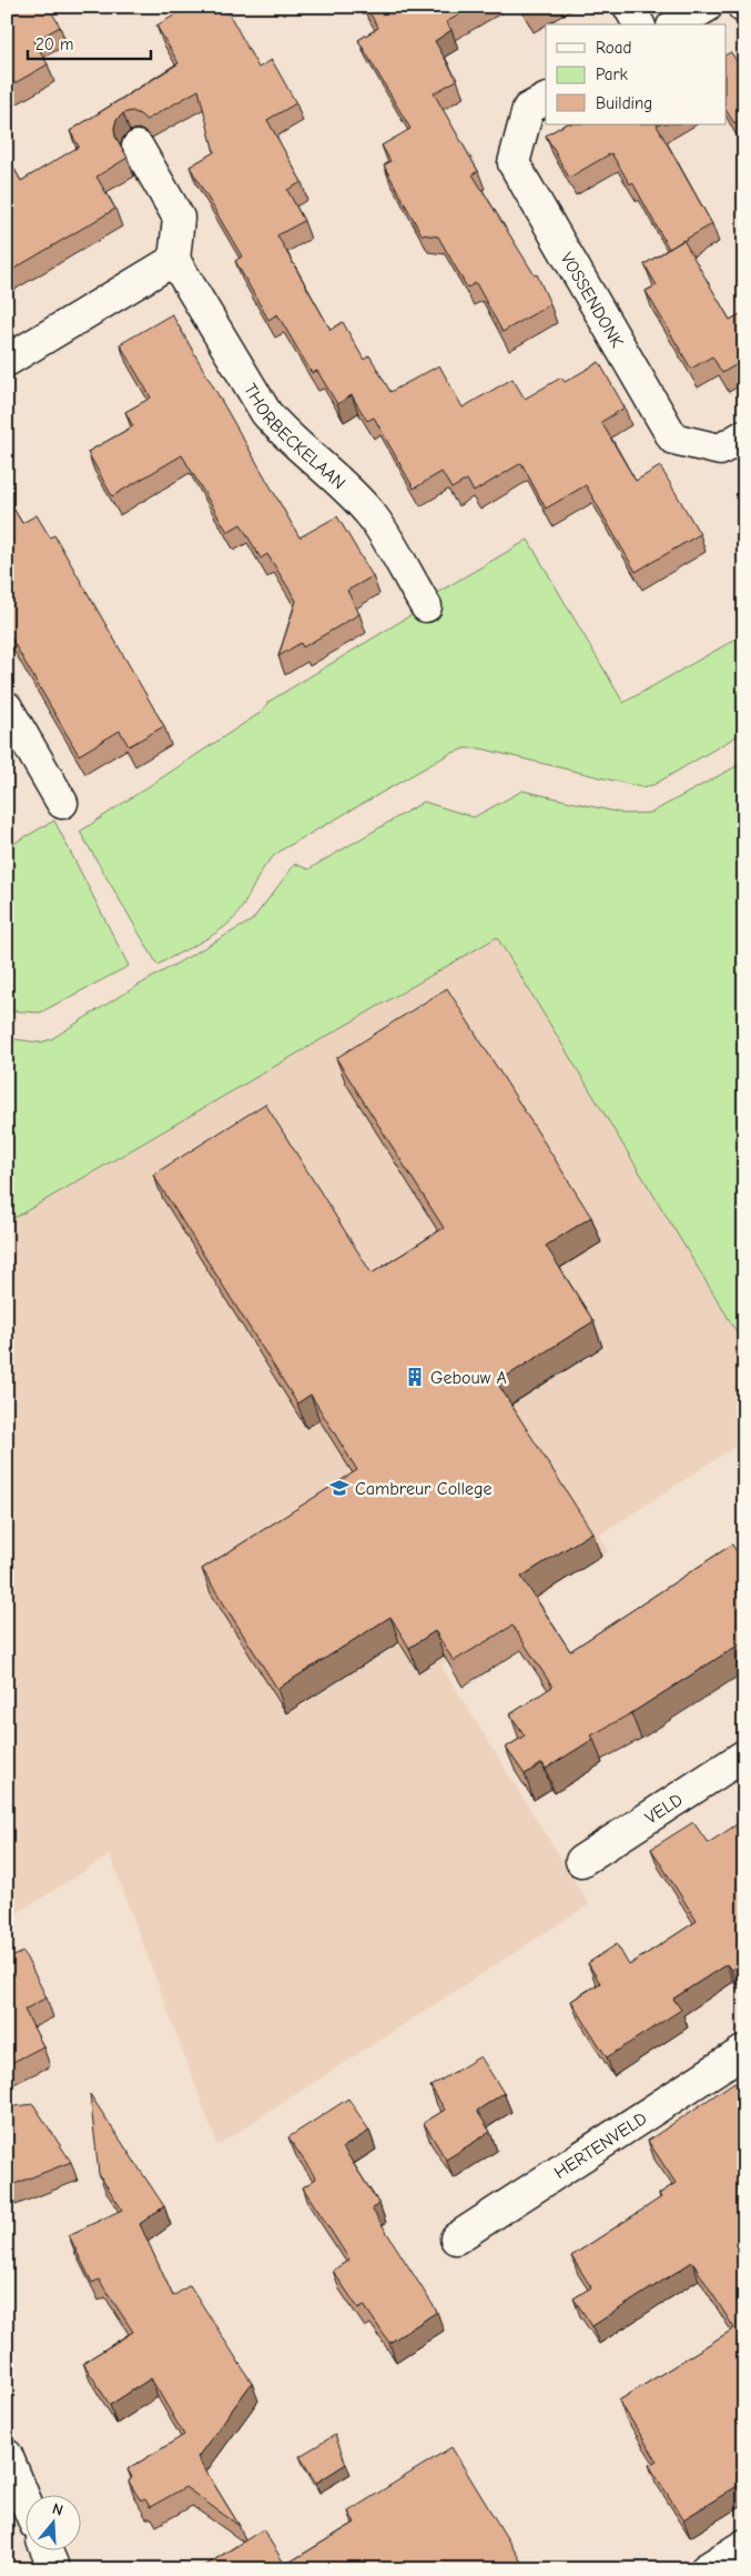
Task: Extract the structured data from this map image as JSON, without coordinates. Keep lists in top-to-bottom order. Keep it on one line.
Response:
{"streets":{"street":["VOSSENDONK","THORBECKELAAN","VELD","HERTENVELD"]},"places":{"building":["Gebouw A"],"school or university":["Cambreur College"]},"legend":["Road","Park","Building"],"scale_bar":"20 m","north":"top"}
